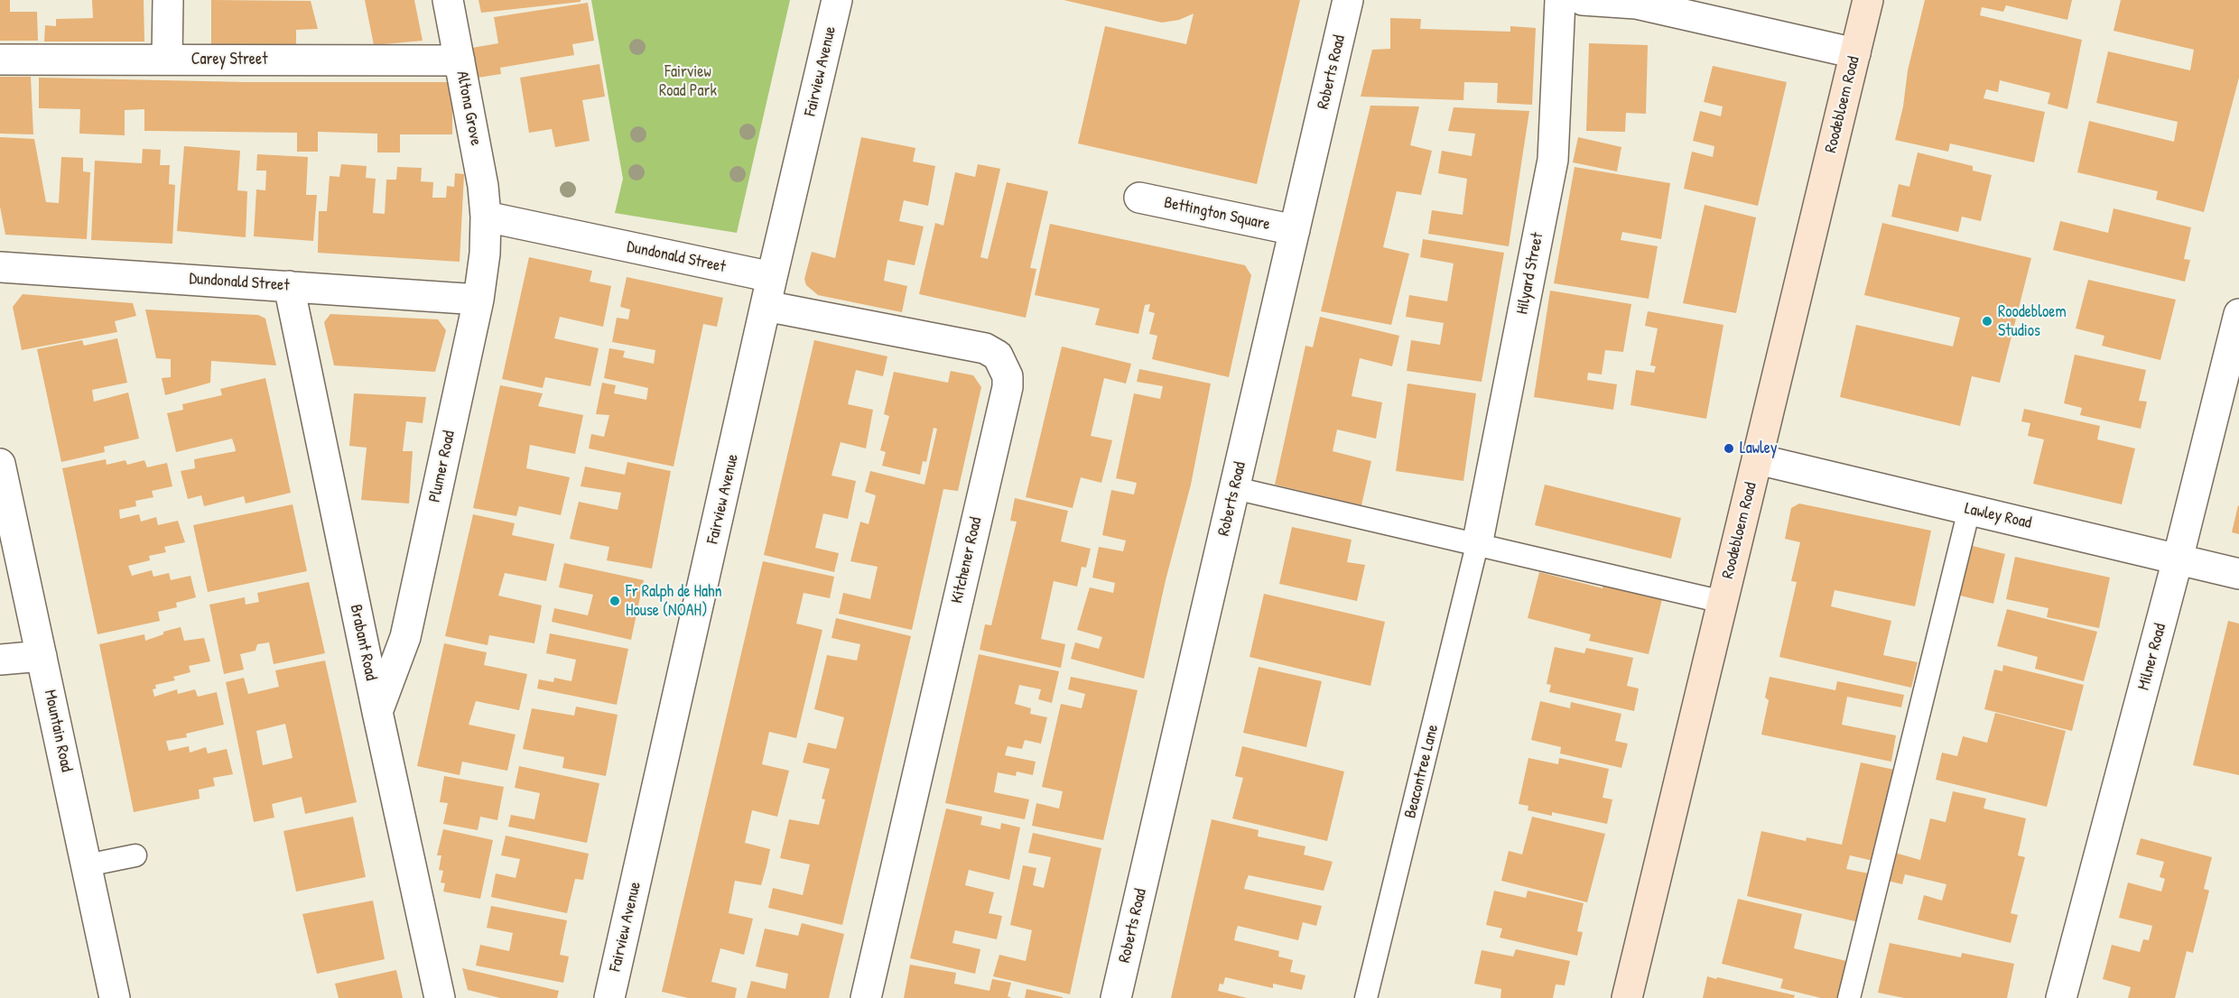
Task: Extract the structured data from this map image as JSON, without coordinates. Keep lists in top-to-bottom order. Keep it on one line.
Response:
{"streets":{"street":["Carey Street","Fairview Avenue","Roberts Road","Roodebloem Road","Altona Grove","Bettington Square","Dundonald Street","Hilyard Street","Plumer Road","Lawley Road","Kitchener Road","Brabant Road","Milner Road","Mountain Road"],"lane":["Beacontree Lane"]},"crossings":[["Carey Street","Altona Grove"],["Fairview Avenue","Dundonald Street"],["Fairview Avenue","Kitchener Road"],["Roberts Road","Bettington Square"],["Roodebloem Road","Lawley Road"],["Altona Grove","Dundonald Street"],["Altona Grove","Plumer Road"],["Dundonald Street","Plumer Road"],["Dundonald Street","Brabant Road"],["Hilyard Street","Beacontree Lane"],["Plumer Road","Brabant Road"],["Lawley Road","Milner Road"]],"parks":["Fairview Road Park"],"places":["Roodebloem Studios","Lawley","Fr Ralph de Hahn House (NOAH)"]}
